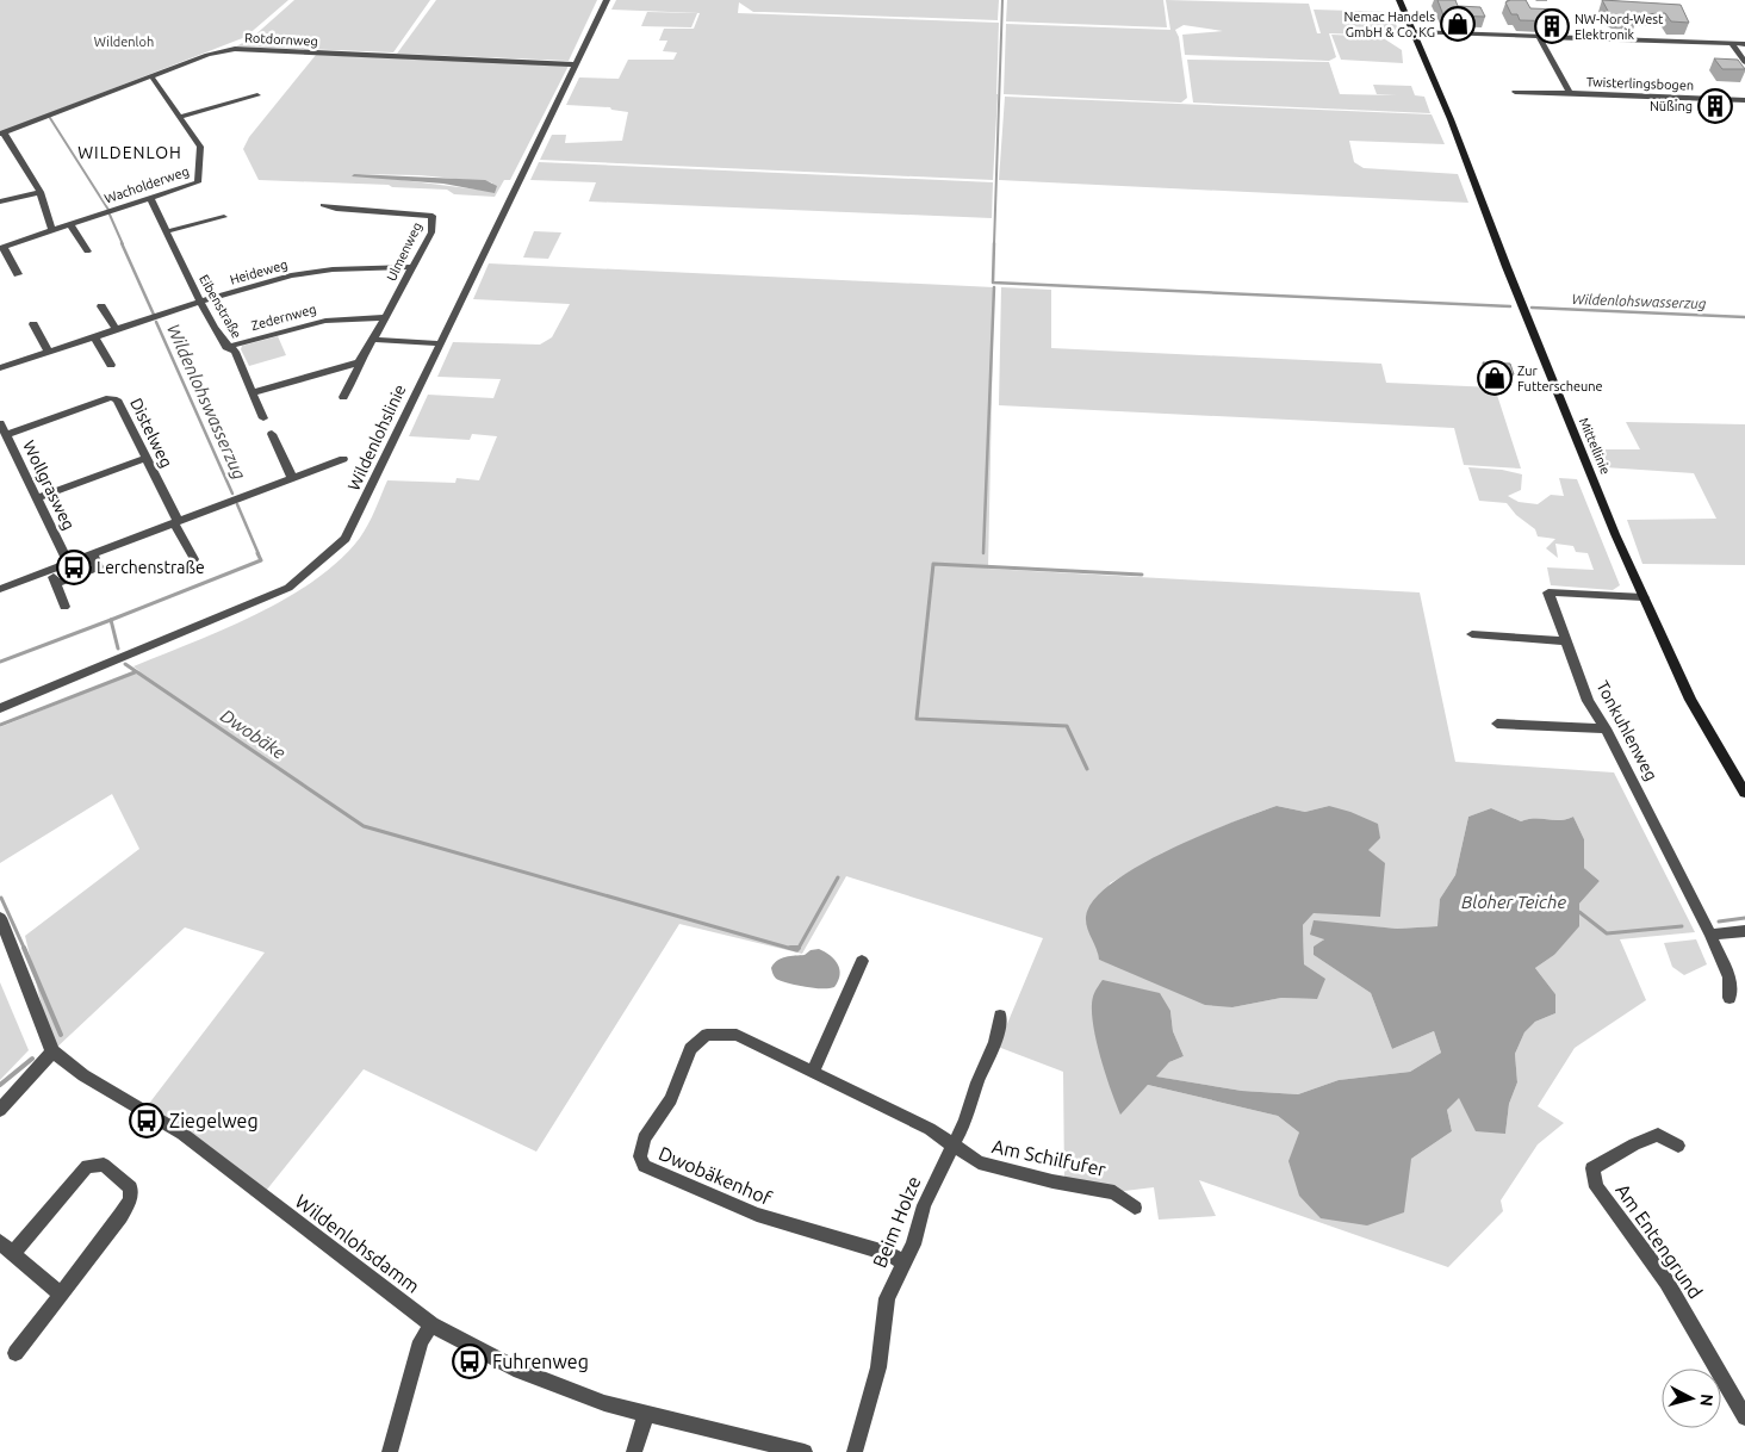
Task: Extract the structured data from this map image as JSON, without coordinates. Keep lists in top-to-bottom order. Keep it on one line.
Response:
{"streets":{"street":["Rotdornweg","Twisterlingsbogen","Wacholderweg","Ulmenweg","Heideweg","Eibenstraße","Zedernweg","Distelweg","Wildenlohslinie","Mittellinie","Wollgrasweg","Tonkuhlenweg","Am Schilfufer","Dwobäkenhof","Beim Holze","Am Entengrund","Wildenlohsdamm"]},"crossings":[["Rotdornweg","Wacholderweg"],["Rotdornweg","Wildenlohslinie"],["Wacholderweg","Eibenstraße"],["Ulmenweg","Heideweg"],["Ulmenweg","Zedernweg"],["Heideweg","Eibenstraße"],["Eibenstraße","Zedernweg"],["Distelweg","Wollgrasweg"],["Mittellinie","Tonkuhlenweg"],["Am Schilfufer","Dwobäkenhof"],["Am Schilfufer","Beim Holze"],["Dwobäkenhof","Beim Holze"]],"districts":["WILDENLOH"],"water":["Wildenlohswasserzug","Dwobäke","Bloher Teiche"],"parks":["Wildenloh"],"places":{"shop":["Nemac Handels GmbH & Co. KG","Zur Futterscheune"],"building":["NW-Nord-West Elektronik","Nüßing"],"bus stop":["Lerchenstraße","Ziegelweg","Fuhrenweg"]},"north":"right"}
